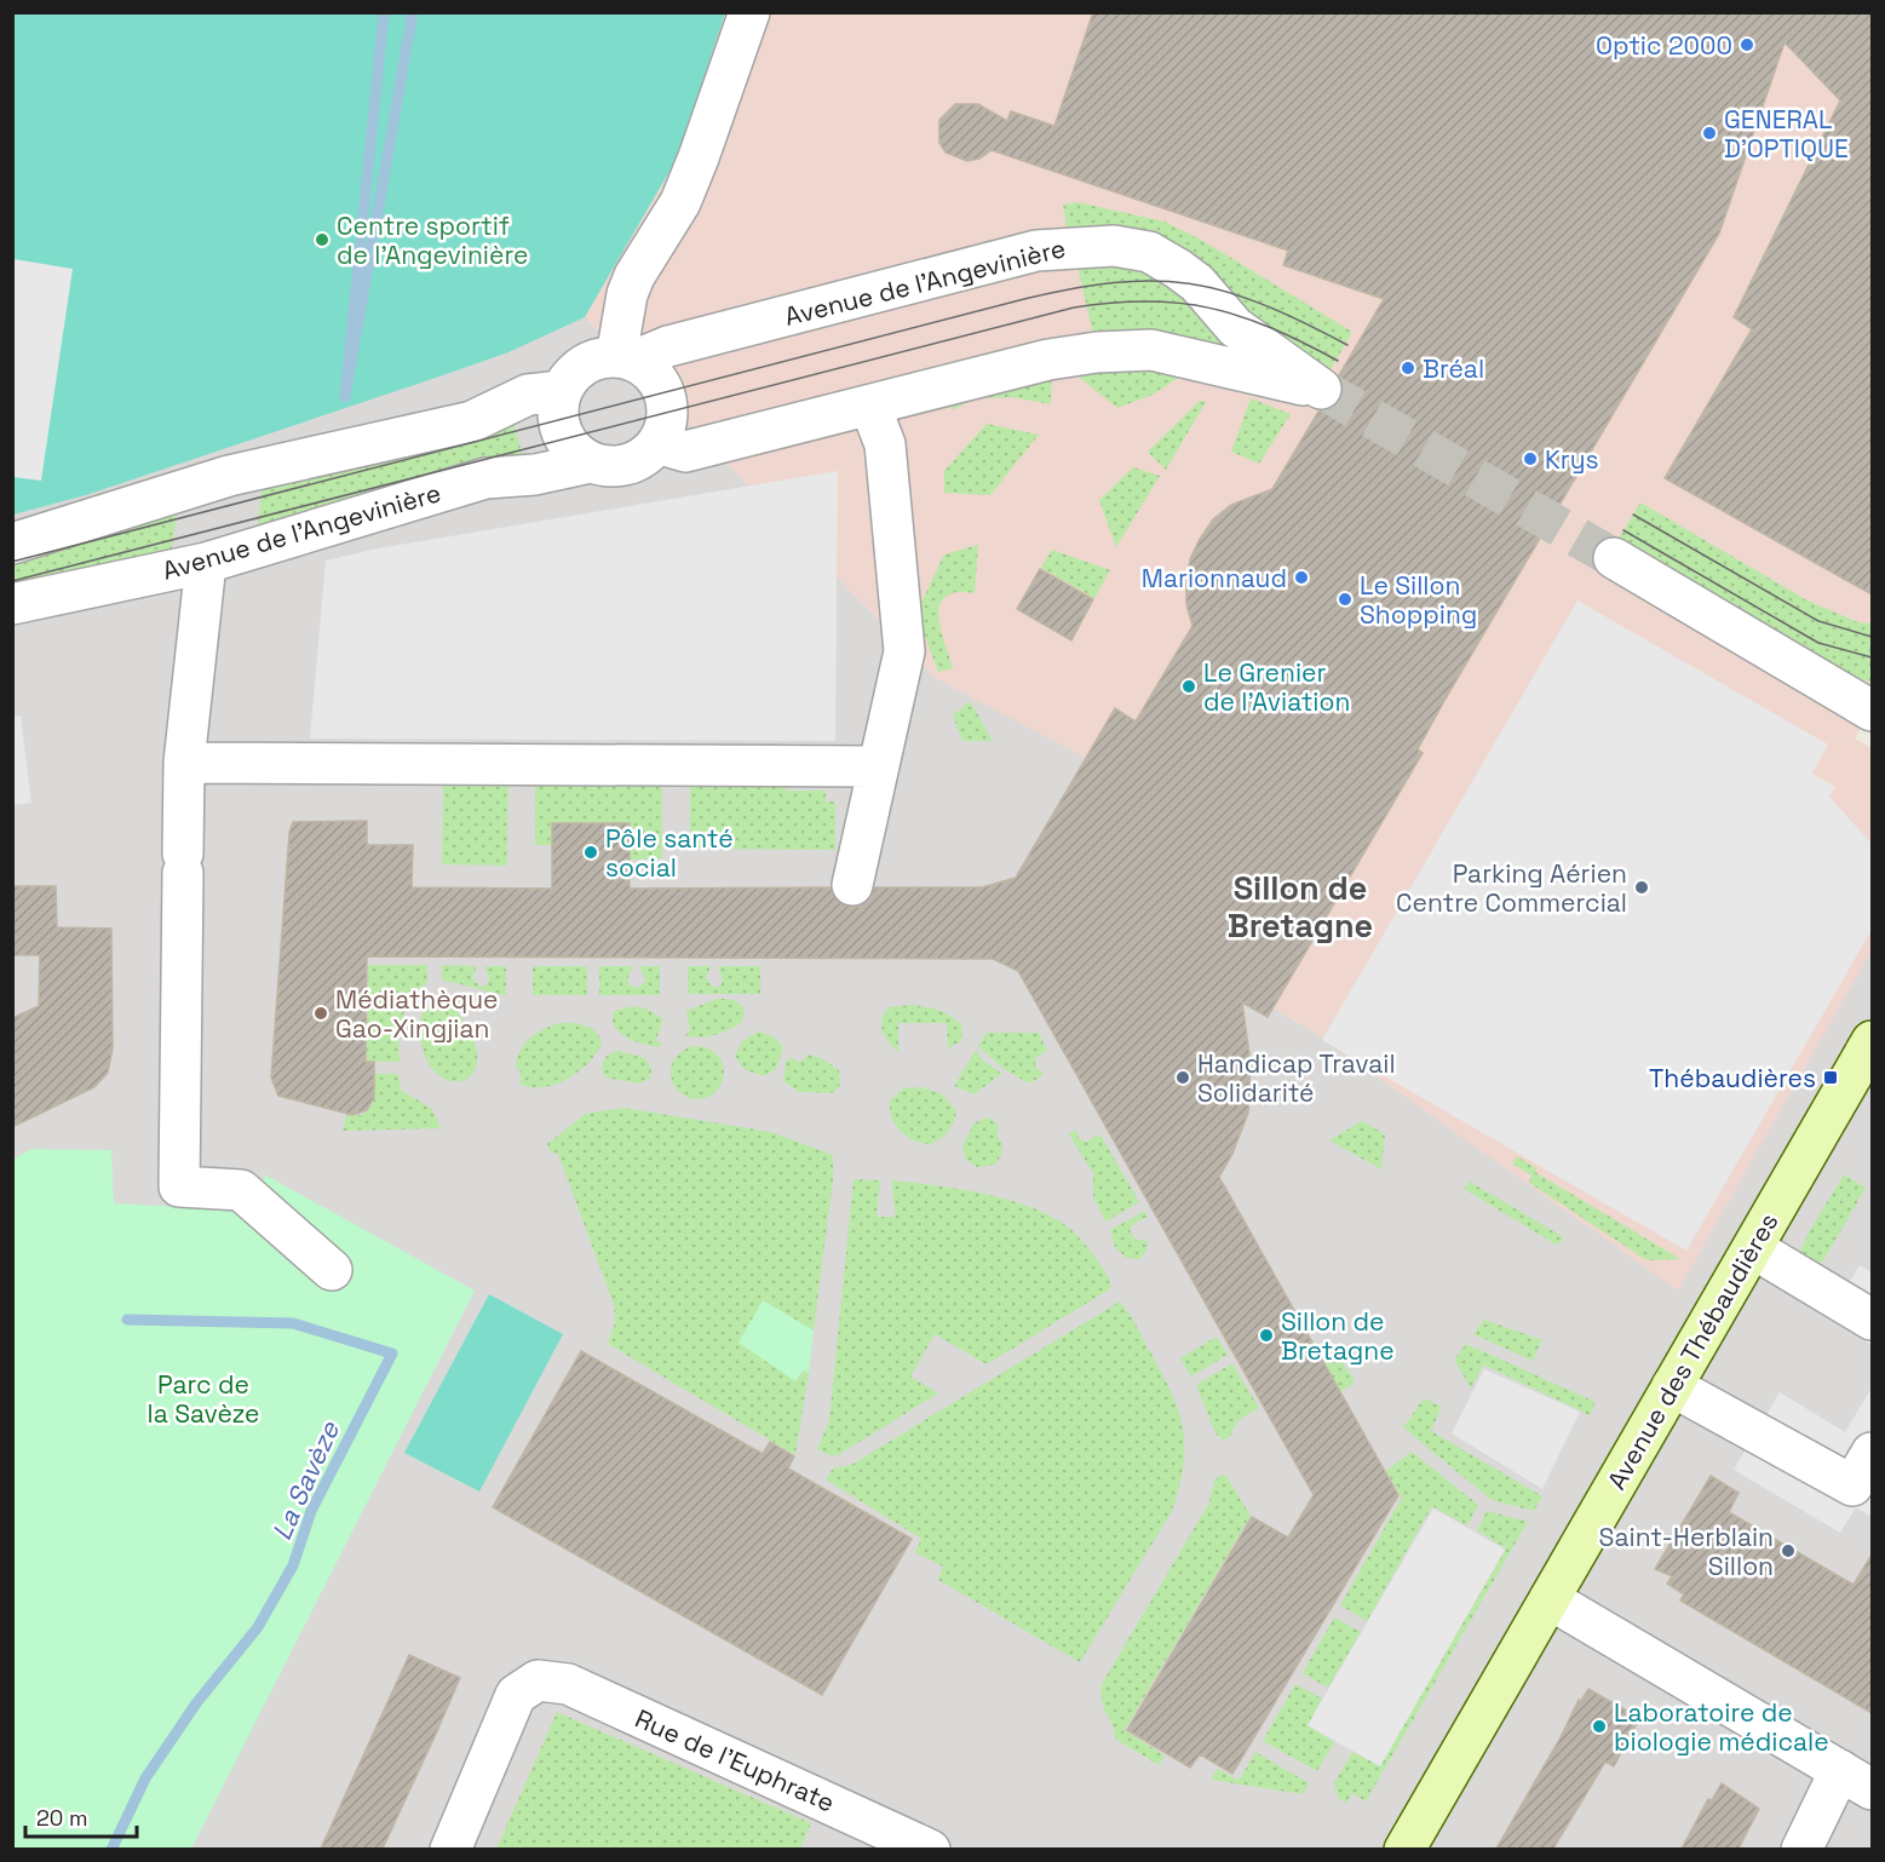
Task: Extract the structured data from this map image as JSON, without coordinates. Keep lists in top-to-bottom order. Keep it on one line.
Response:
{"streets":{"street":["Avenue de l'Angevinière","Avenue des Thébaudières","Rue de l'Euphrate"]},"districts":["Sillon de Bretagne"],"water":["La Savèze"],"parks":["Parc de la Savèze"],"places":{"other":["Optic 2000","GENERAL D'OPTIQUE","Centre sportif de l'Angevinière","Bréal","Krys","Marionnaud","Le Sillon Shopping","Le Grenier de l'Aviation","Pôle santé social","Parking Aérien Centre Commercial","Médiathèque Gao-Xingjian","Handicap Travail Solidarité","Sillon de Bretagne","Saint-Herblain Sillon","Laboratoire de biologie médicale"],"transit":["Thébaudières"]},"scale_bar":"20 m"}
